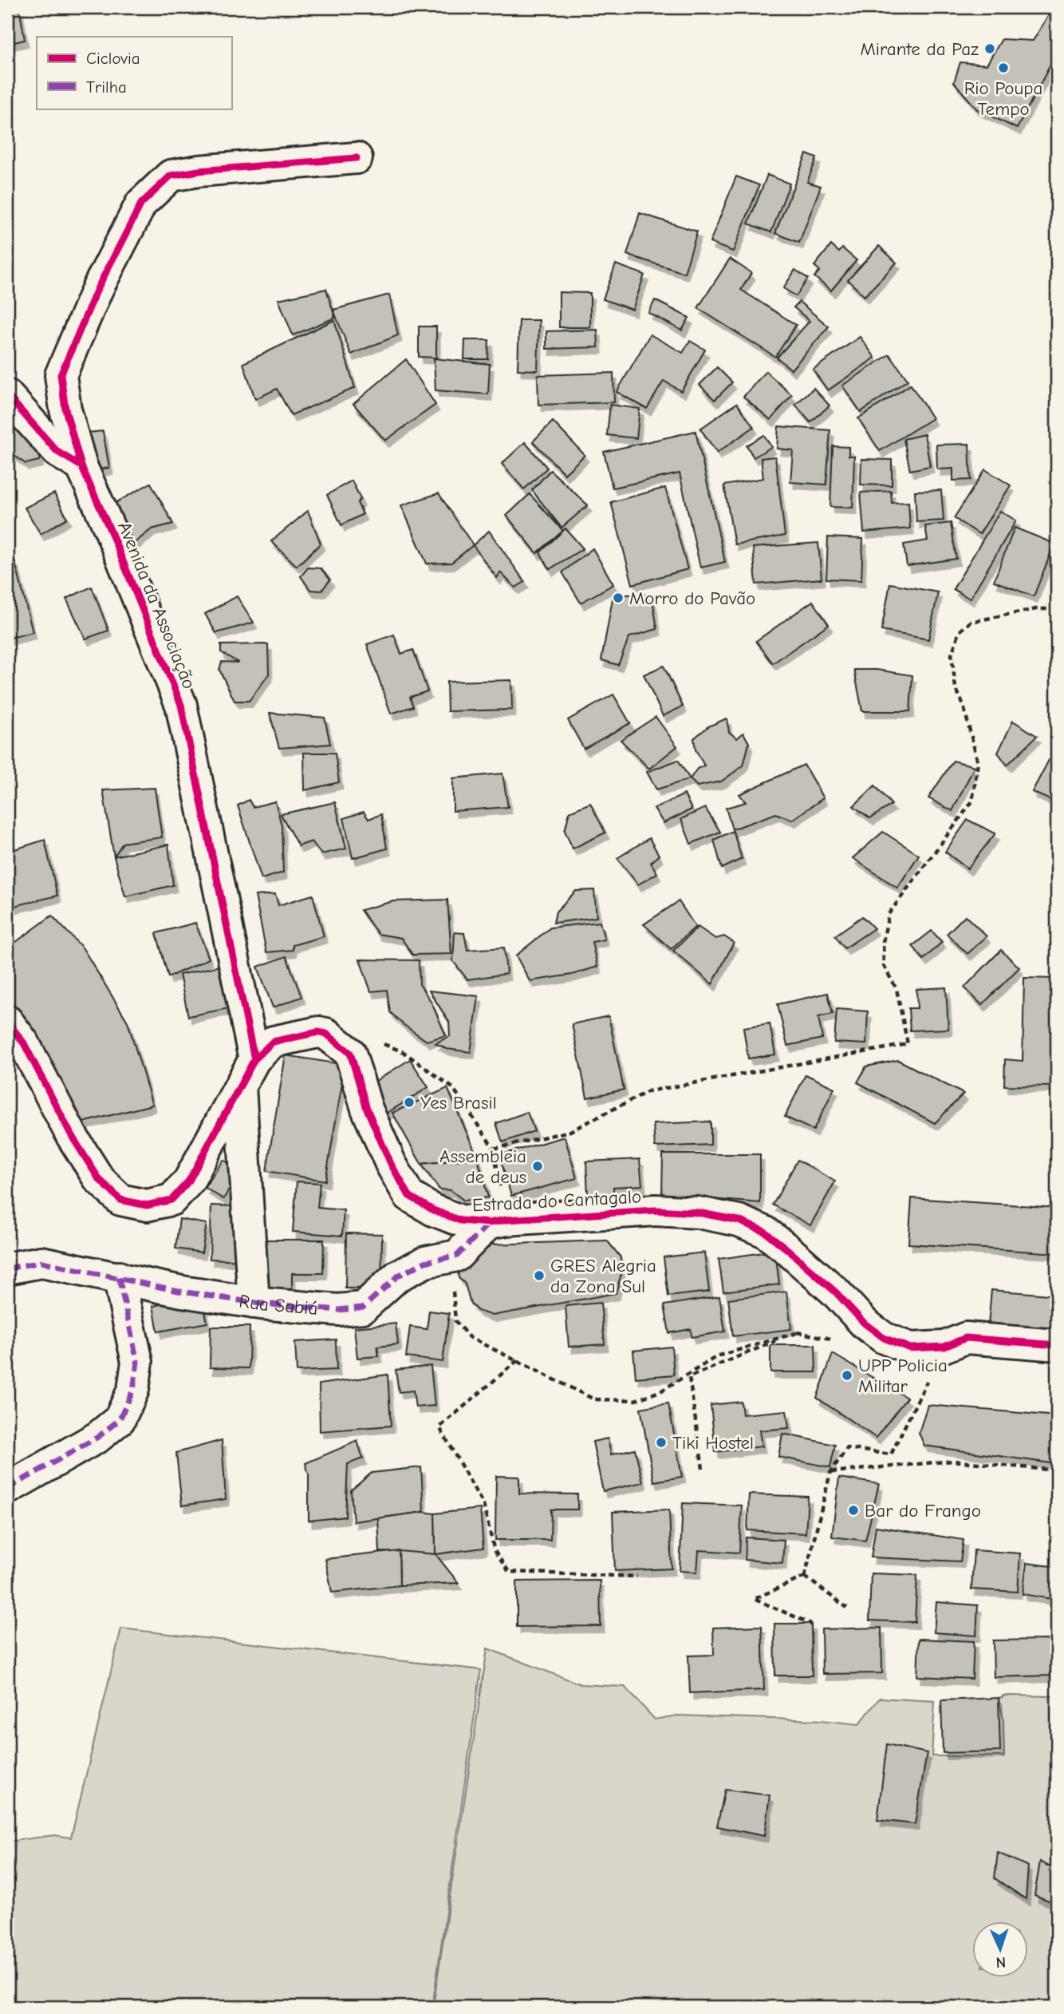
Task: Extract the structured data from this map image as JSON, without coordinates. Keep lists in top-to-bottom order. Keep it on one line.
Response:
{"streets":{"street":["Avenida da Associação","Estrada do Cantagalo","Rua Sabiá"]},"crossings":[["Avenida da Associação","Estrada do Cantagalo"],["Estrada do Cantagalo","Rua Sabiá"]],"places":["Mirante da Paz","Rio Poupa Tempo","Morro do Pavão","Yes Brasil","Assembleia de deus","GRES Alegria da Zona Sul","UPP Policia Militar","Tiki Hostel","Bar do Frango"],"legend":["Ciclovia","Trilha"],"north":"bottom"}
